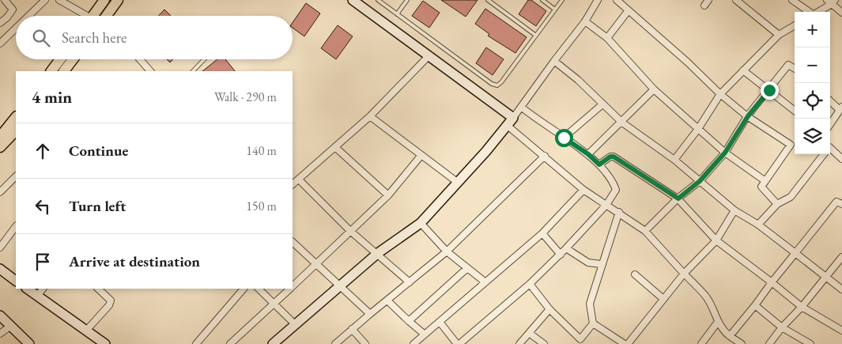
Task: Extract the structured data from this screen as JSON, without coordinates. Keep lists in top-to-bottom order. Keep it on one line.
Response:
{"page":{"map_buttons":["+","−"],"search":"Search here","heading":["4 min","Walk · 290 m"],"list":[["Continue","140 m"],["Turn left","150 m"],"Arrive at destination"]}}
